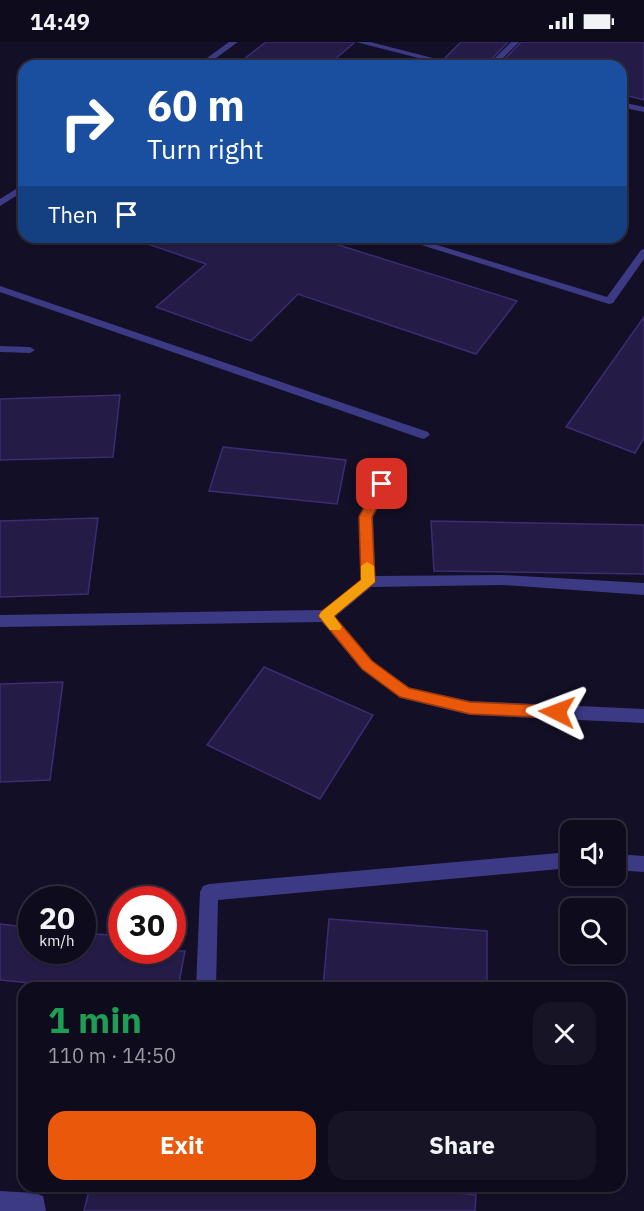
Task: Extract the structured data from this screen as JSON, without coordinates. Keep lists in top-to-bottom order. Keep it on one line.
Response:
{"page":{"status":"14:49","turn":["60 m","Turn right"],"then":"Then","speed":"20 km/h","limit":"30","heading":["1 min","110 m · 14:50"],"buttons":["Exit","Share"]}}
